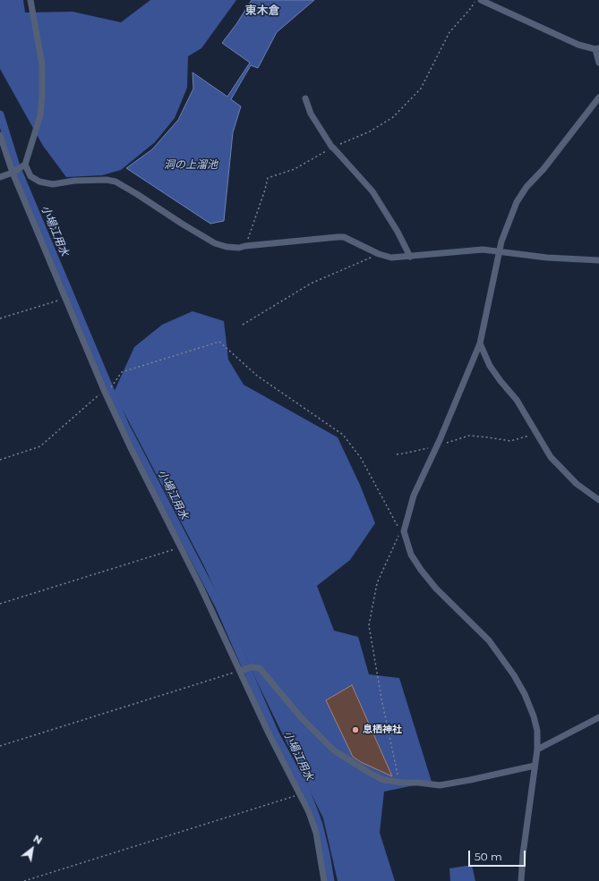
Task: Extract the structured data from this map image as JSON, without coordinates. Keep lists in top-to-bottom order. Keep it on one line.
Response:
{"districts":["東木倉"],"water":["洞の上溜池","小場江用水"],"places":["息栖神社"],"scale_bar":"50 m","north":"top right"}
